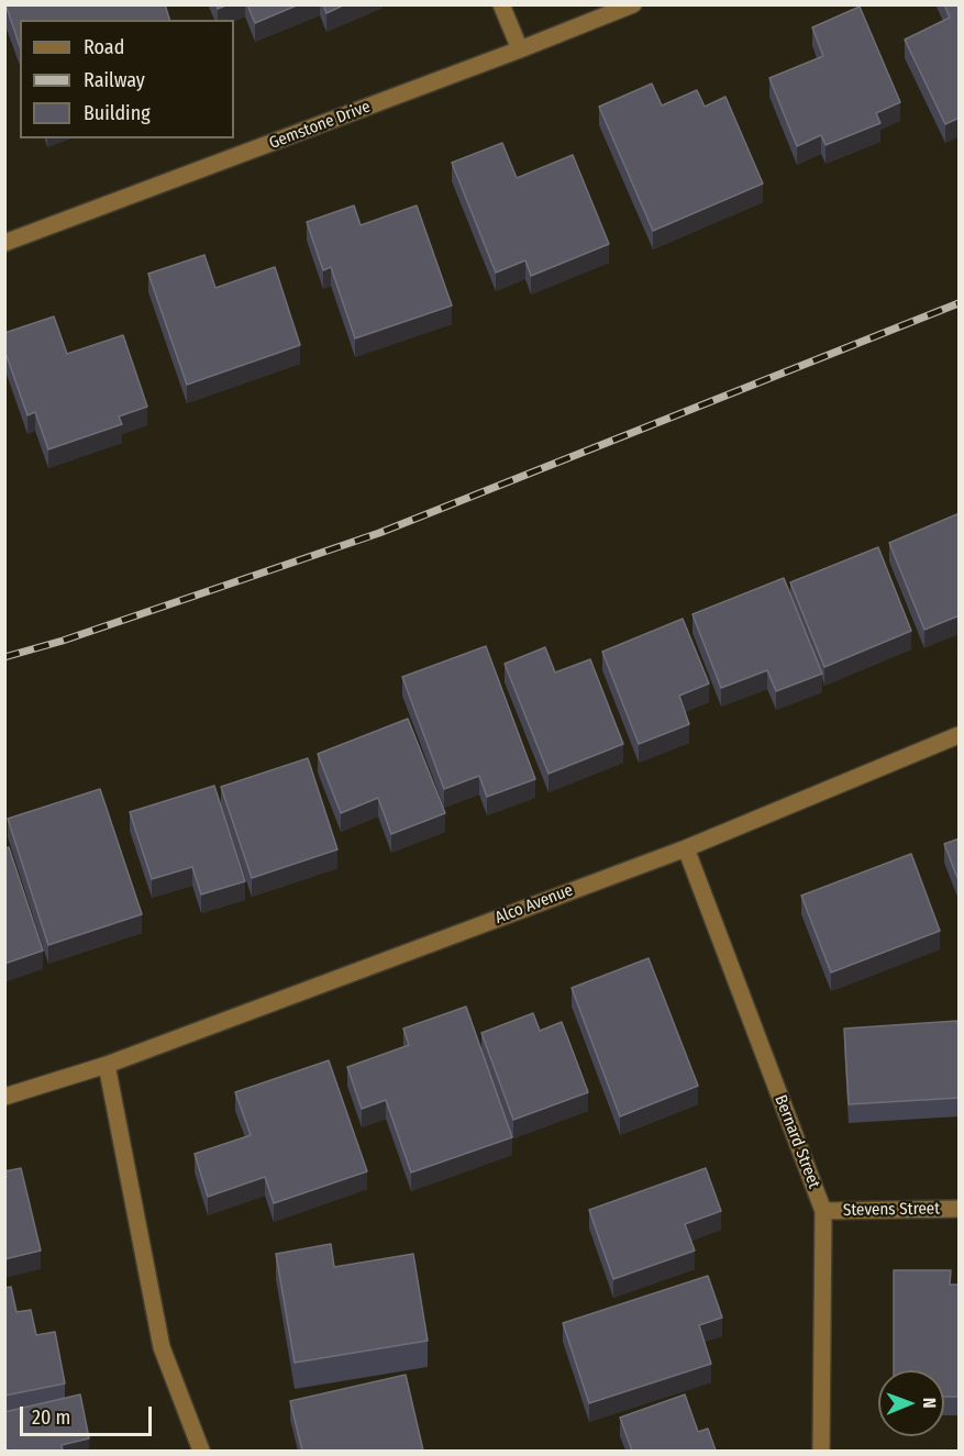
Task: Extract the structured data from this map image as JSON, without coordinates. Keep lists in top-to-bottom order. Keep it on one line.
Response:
{"streets":{"street":["Gemstone Drive","Alco Avenue","Bernard Street","Stevens Street"]},"crossings":[["Alco Avenue","Bernard Street"],["Bernard Street","Stevens Street"]],"legend":["Road","Railway","Building"],"scale_bar":"20 m","north":"right"}
